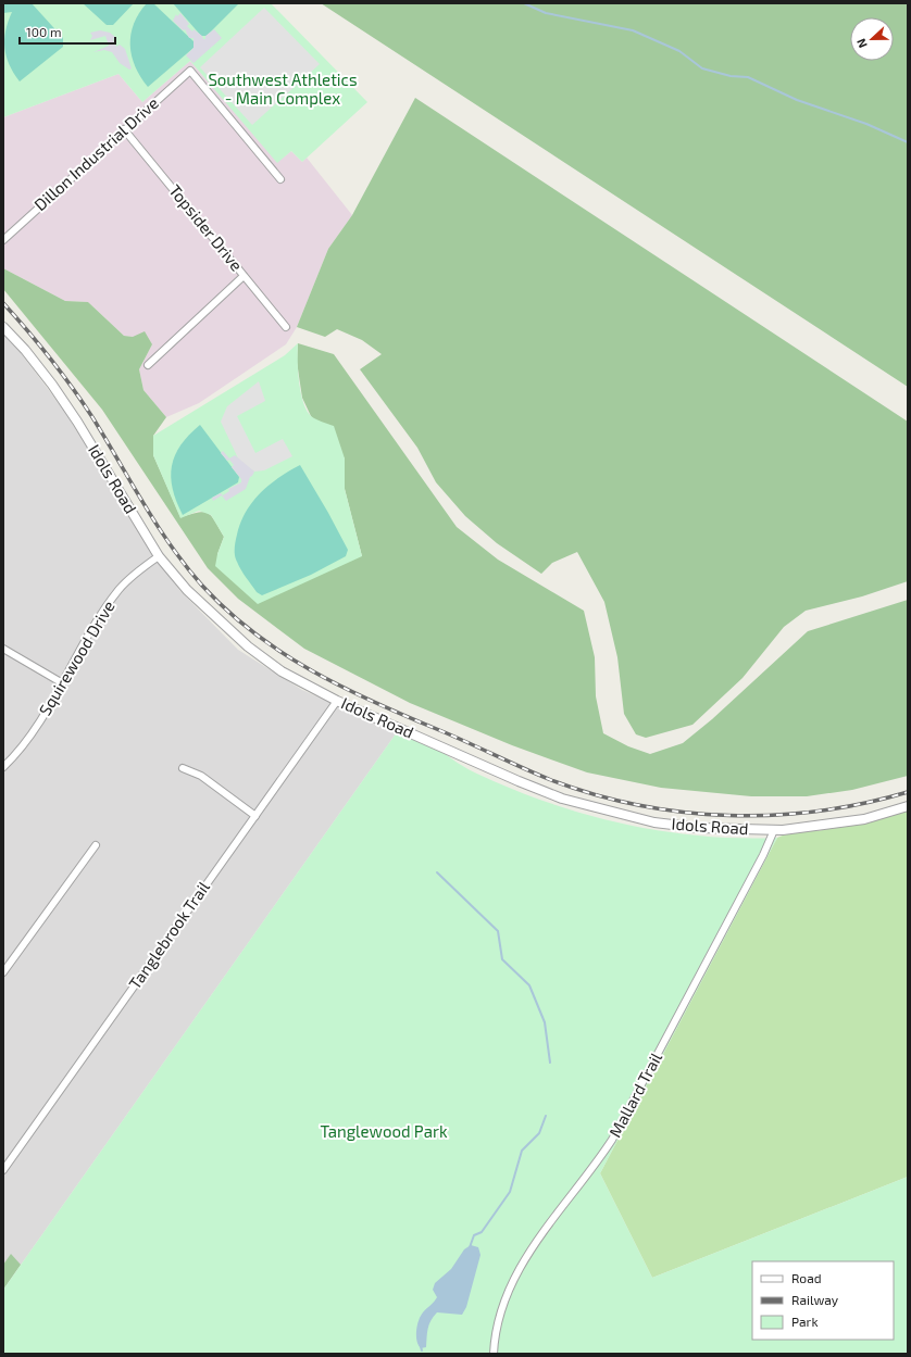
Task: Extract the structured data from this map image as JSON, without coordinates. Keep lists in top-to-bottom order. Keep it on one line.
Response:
{"streets":{"street":["Dillon Industrial Drive","Topsider Drive","Idols Road","Squirewood Drive","Tanglebrook Trail","Mallard Trail"]},"crossings":[["Dillon Industrial Drive","Topsider Drive"],["Idols Road","Squirewood Drive"],["Idols Road","Tanglebrook Trail"],["Idols Road","Mallard Trail"]],"parks":["Southwest Athletics - Main Complex","Tanglewood Park"],"legend":["Road","Railway","Park"],"scale_bar":"100 m","north":"left"}
